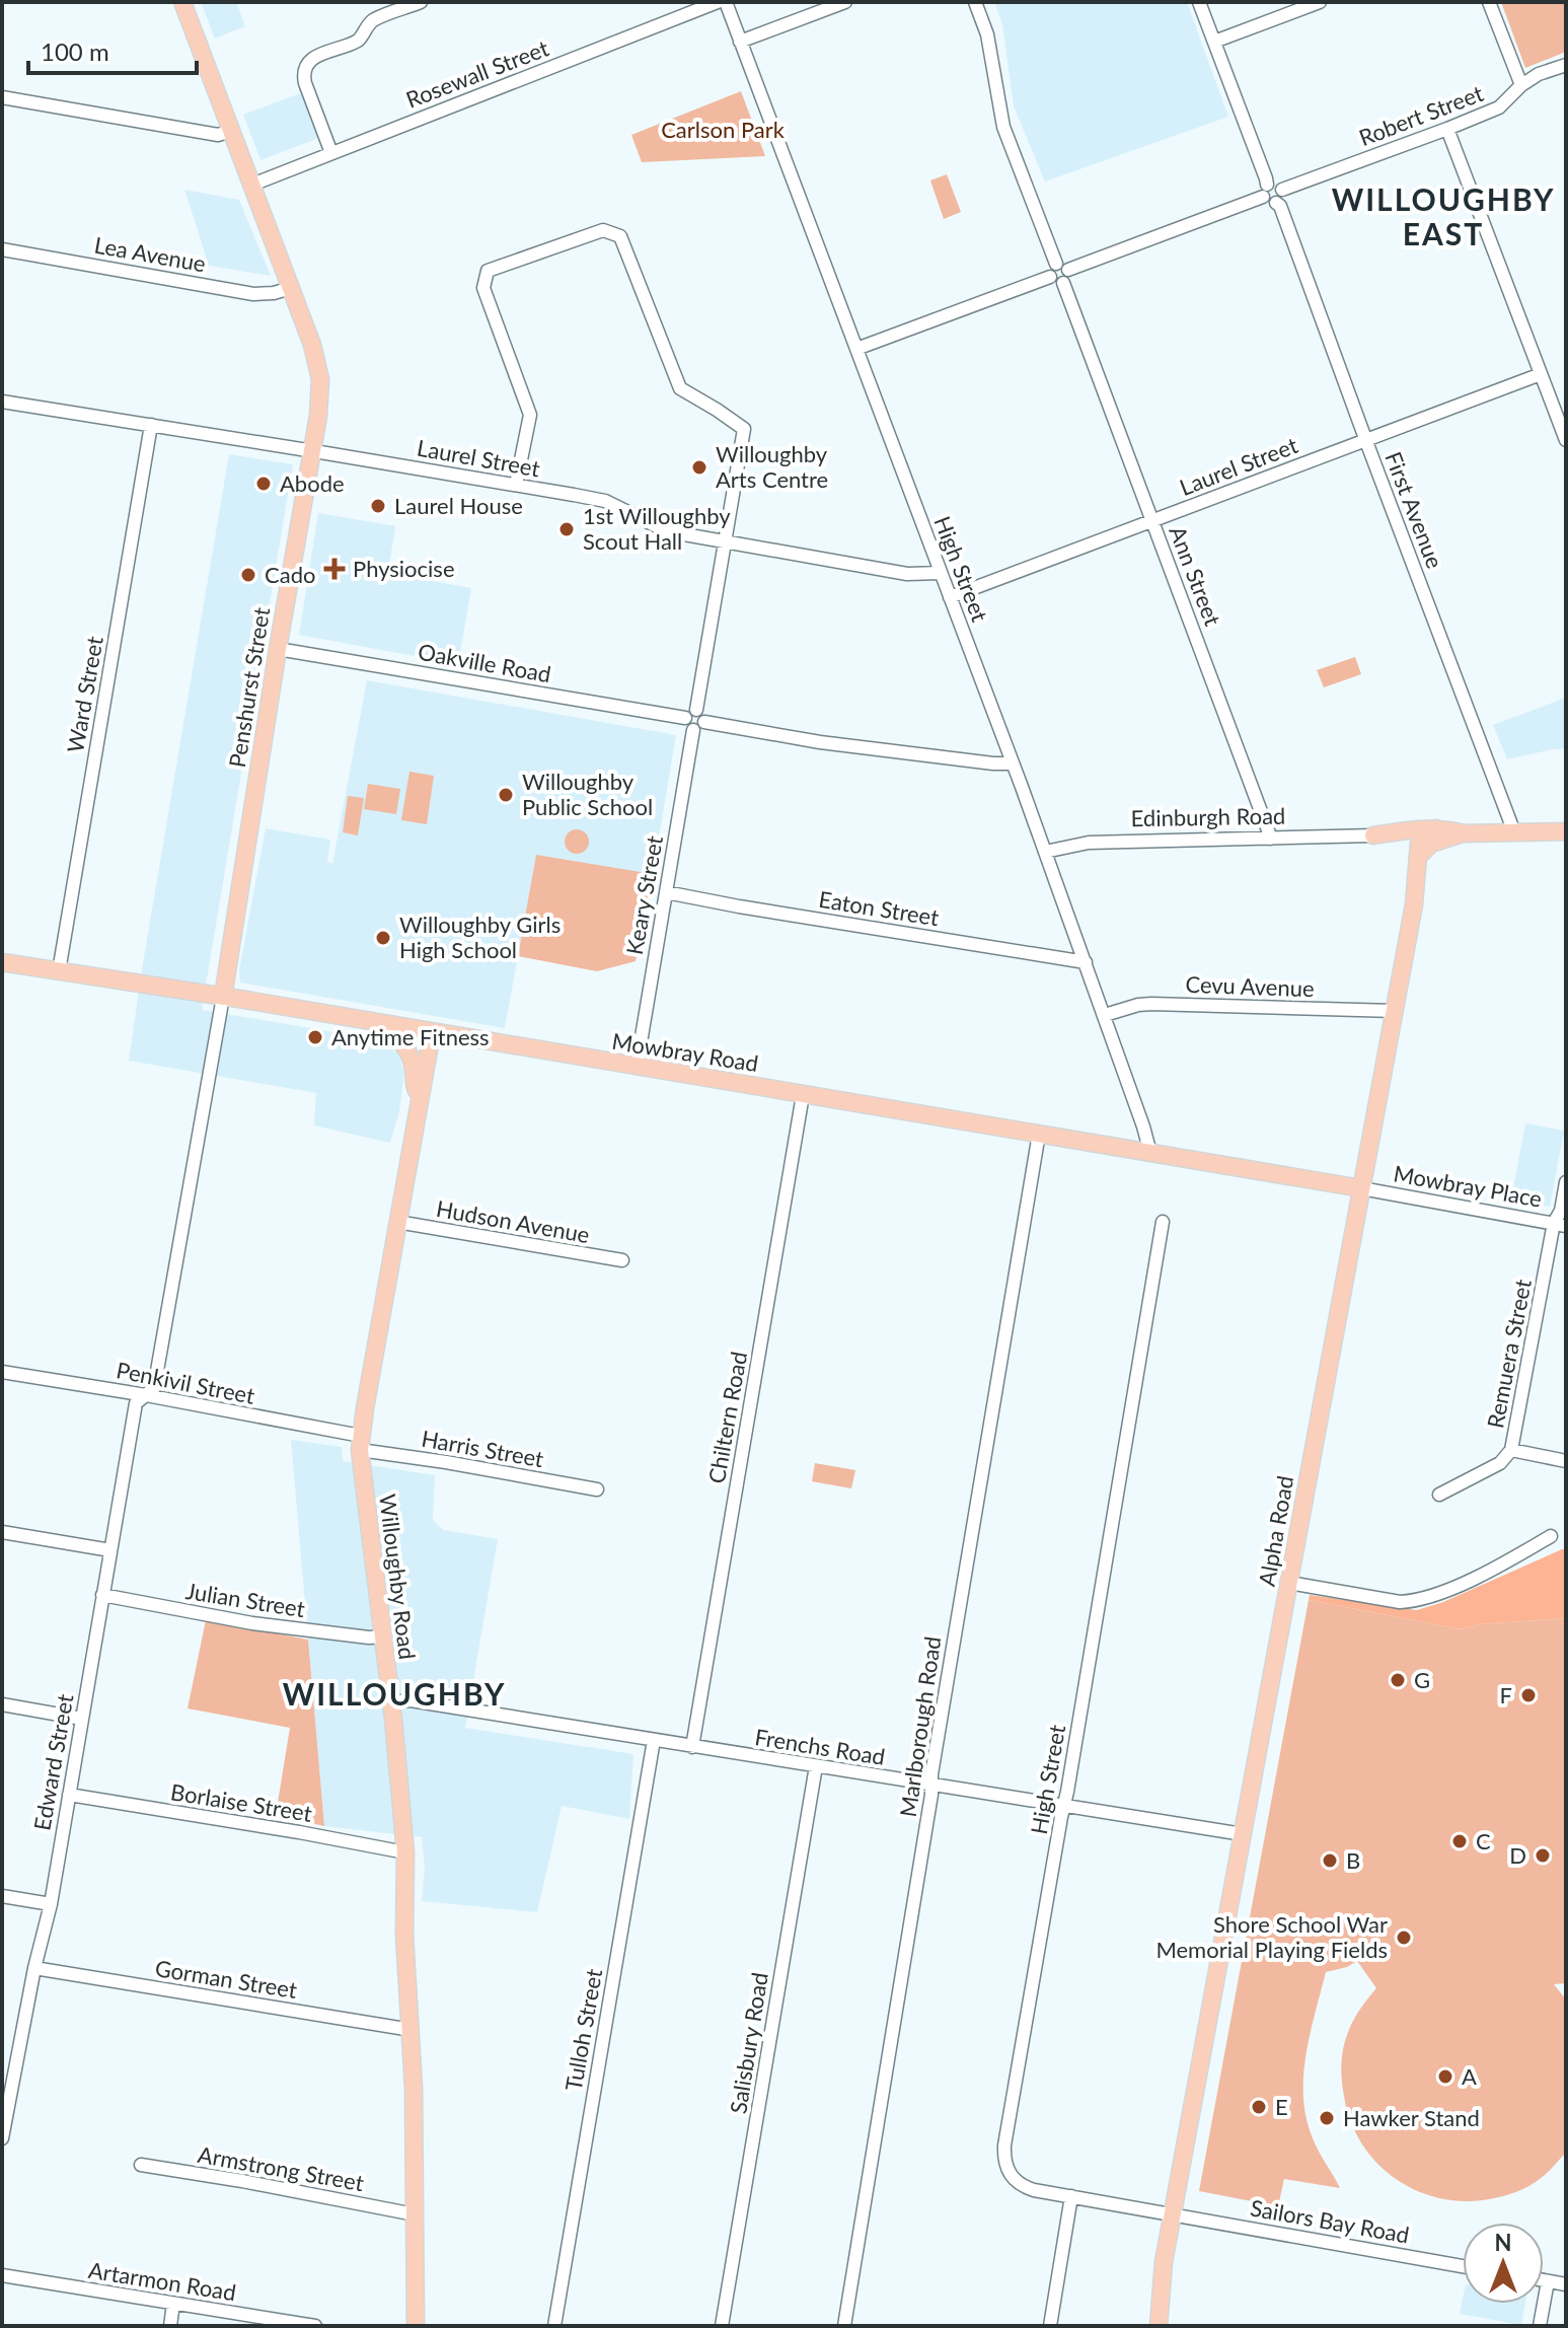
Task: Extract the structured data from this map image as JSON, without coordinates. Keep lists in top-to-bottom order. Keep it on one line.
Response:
{"streets":{"main road":["Penshurst Street","Mowbray Road","Alpha Road","Willoughby Road"],"street":["Rosewall Street","Robert Street","Lea Avenue","Laurel Street","First Avenue","High Street","Ann Street","Oakville Road","Ward Street","Edinburgh Road","Keary Street","Eaton Street","Cevu Avenue","Mowbray Place","Hudson Avenue","Remuera Street","Penkivil Street","Chiltern Road","Harris Street","Julian Street","Marlborough Road","Frenchs Road","Edward Street","Borlaise Street","Gorman Street","Tulloh Street","Salisbury Road","Armstrong Street","Sailors Bay Road","Artarmon Road"]},"crossings":[["Rosewall Street","Penshurst Street"],["Robert Street","First Avenue"],["Lea Avenue","Penshurst Street"],["Laurel Street","First Avenue"],["Laurel Street","High Street"],["Laurel Street","Ann Street"],["Laurel Street","Penshurst Street"],["Laurel Street","Ward Street"],["High Street","Edinburgh Road"],["High Street","Eaton Street"],["High Street","Cevu Avenue"],["High Street","Mowbray Road"],["High Street","Alpha Road"],["High Street","Frenchs Road"],["High Street","Sailors Bay Road"],["Ann Street","Edinburgh Road"],["Oakville Road","Penshurst Street"],["Oakville Road","Keary Street"],["Penshurst Street","Mowbray Road"],["Penshurst Street","Penkivil Street"],["Penshurst Street","Edward Street"],["Ward Street","Mowbray Road"],["Keary Street","Eaton Street"],["Keary Street","Mowbray Road"],["Cevu Avenue","Alpha Road"],["Mowbray Road","Mowbray Place"],["Mowbray Road","Chiltern Road"],["Mowbray Road","Alpha Road"],["Mowbray Road","Willoughby Road"],["Mowbray Road","Marlborough Road"],["Mowbray Place","Remuera Street"],["Mowbray Place","Alpha Road"],["Hudson Avenue","Willoughby Road"],["Penkivil Street","Harris Street"],["Penkivil Street","Willoughby Road"],["Penkivil Street","Edward Street"],["Chiltern Road","Frenchs Road"],["Harris Street","Willoughby Road"],["Alpha Road","Frenchs Road"],["Alpha Road","Sailors Bay Road"],["Willoughby Road","Julian Street"],["Willoughby Road","Frenchs Road"],["Willoughby Road","Borlaise Street"],["Willoughby Road","Gorman Street"],["Willoughby Road","Armstrong Street"],["Julian Street","Edward Street"],["Marlborough Road","Frenchs Road"],["Frenchs Road","Tulloh Street"],["Frenchs Road","Salisbury Road"],["Edward Street","Borlaise Street"],["Edward Street","Gorman Street"]],"districts":["WILLOUGHBY EAST","WILLOUGHBY"],"parks":["Carlson Park"],"places":{"other":["Willoughby Arts Centre","Abode","Laurel House","1st Willoughby Scout Hall","Cado","Willoughby Public School","Willoughby Girls High School","Anytime Fitness","G","F","C","D","B","Shore School War Memorial Playing Fields","A","E","Hawker Stand"],"health":["Physiocise"]},"scale_bar":"100 m","north":"top"}
